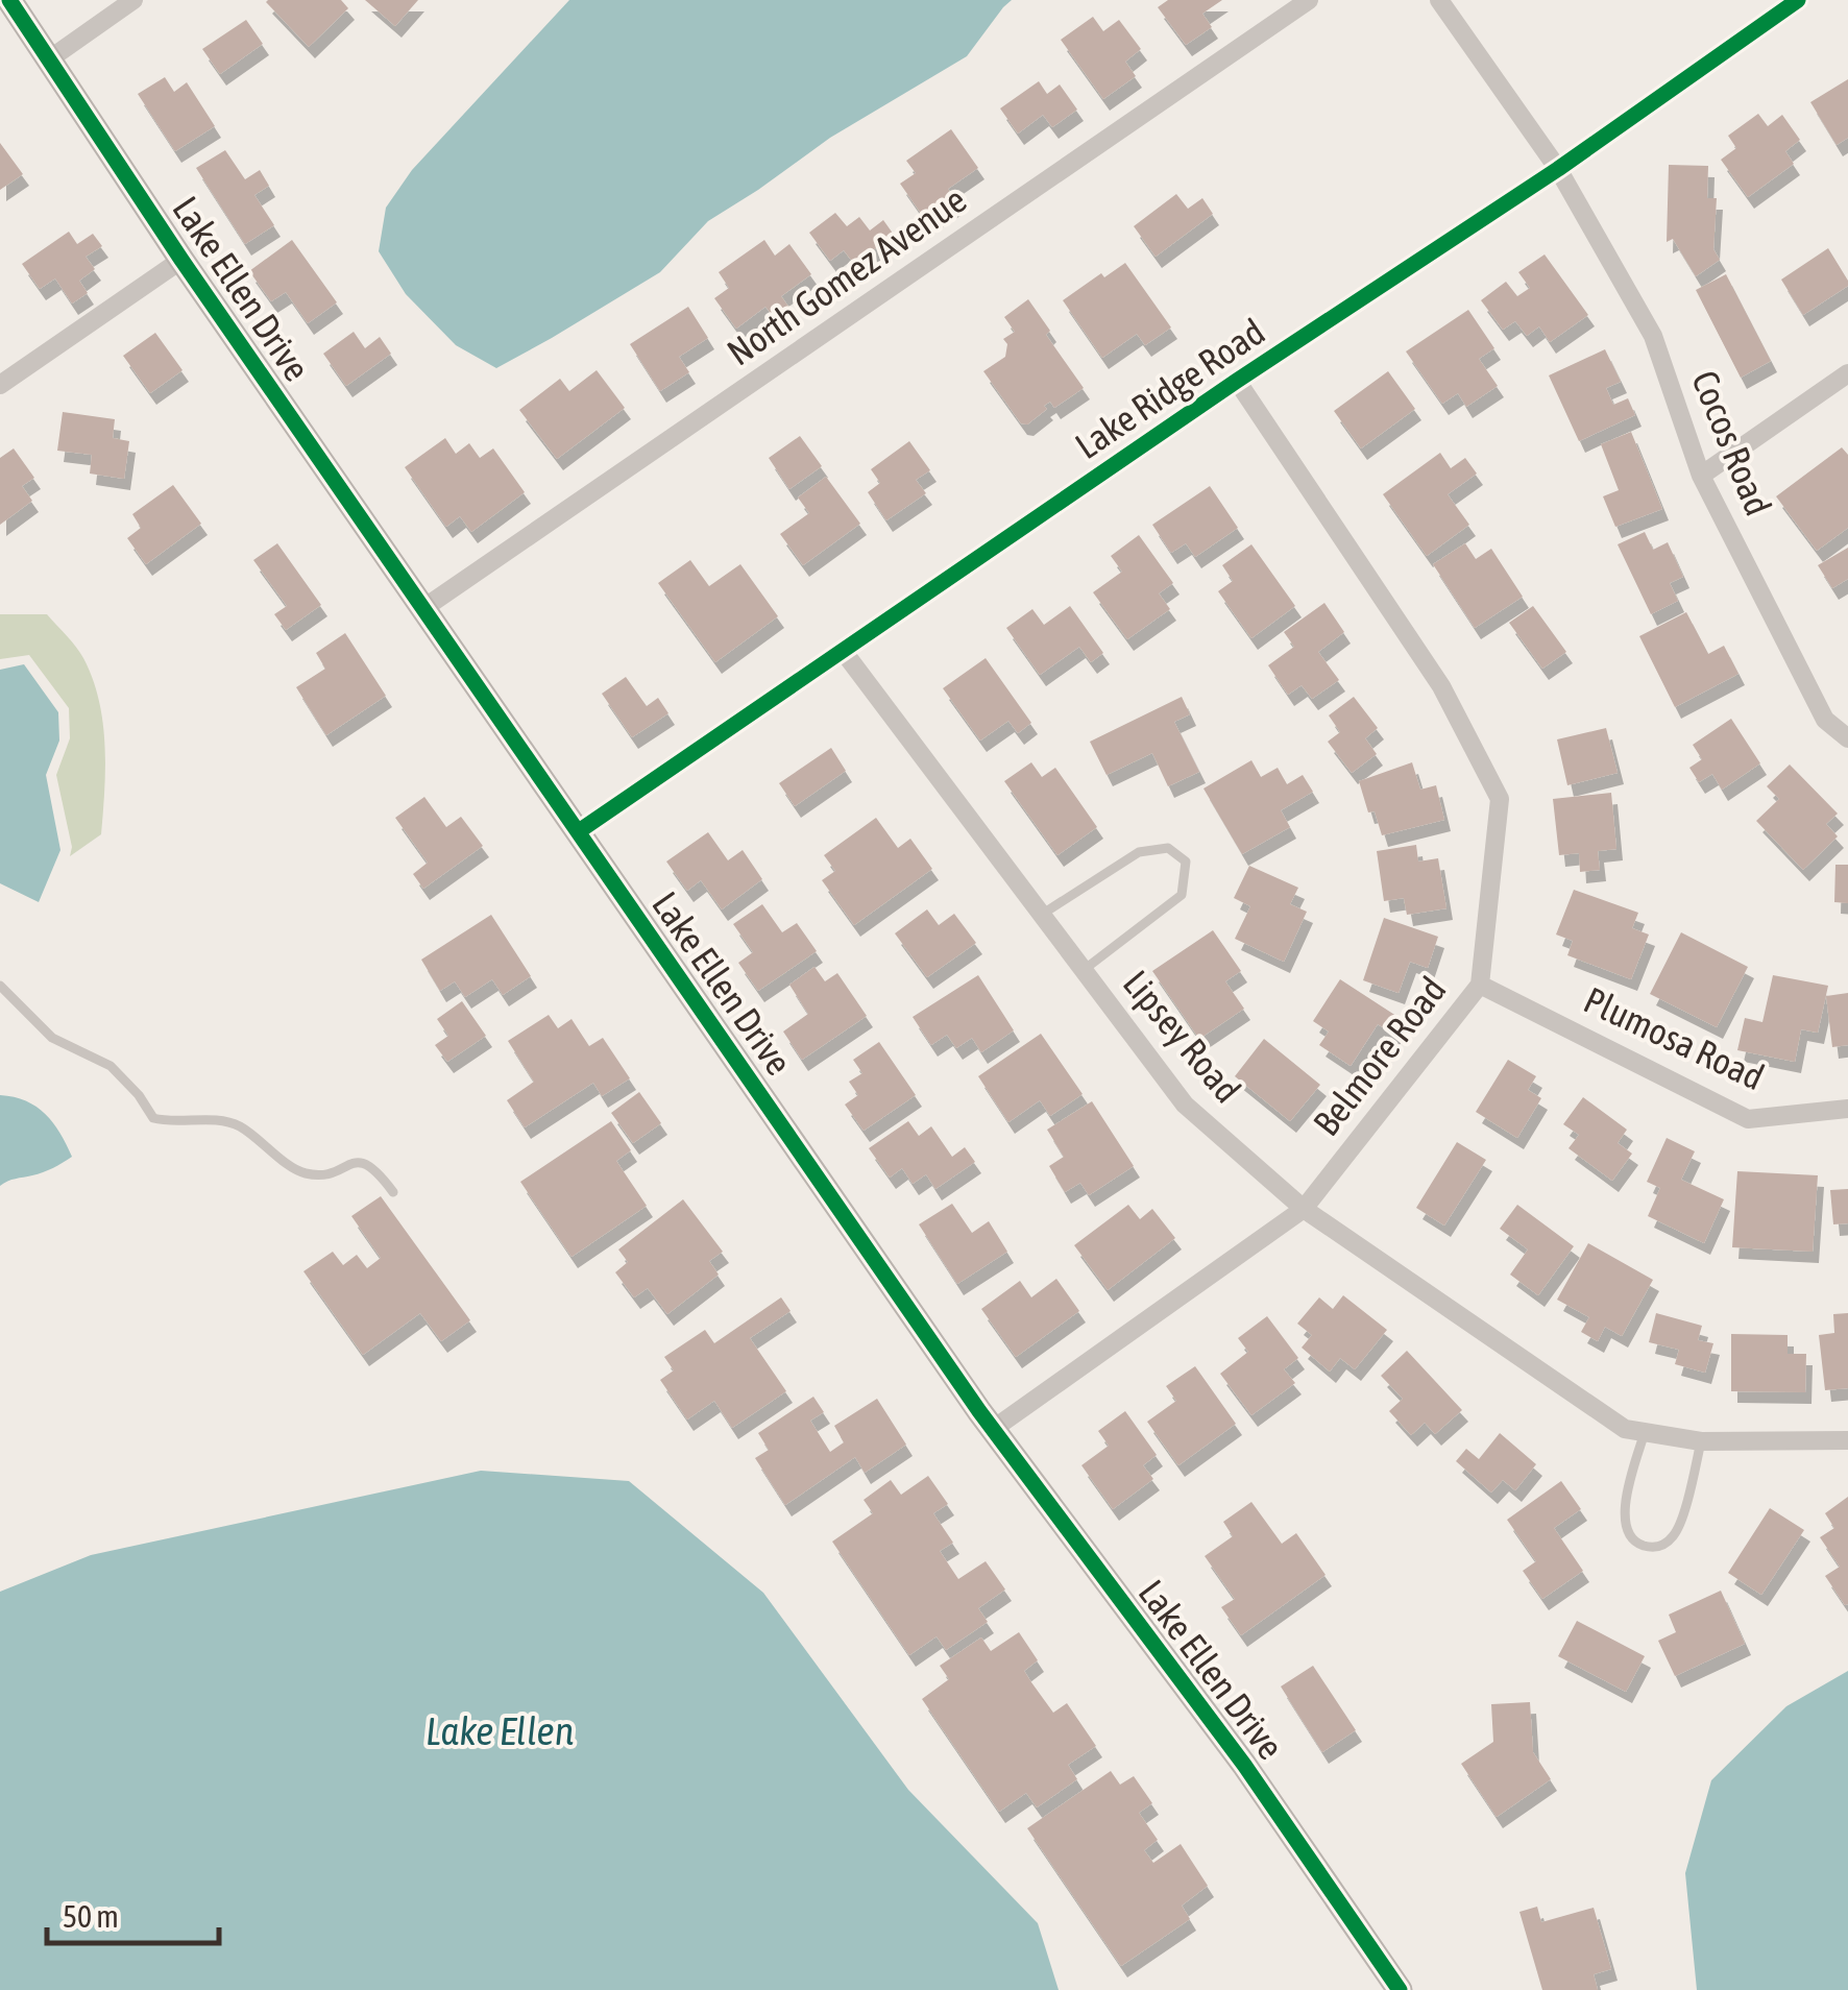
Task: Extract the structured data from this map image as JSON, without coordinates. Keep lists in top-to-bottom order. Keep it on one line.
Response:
{"streets":{"street":["North Gomez Avenue","Lake Ellen Drive","Lake Ridge Road","Cocos Road","Lipsey Road","Plumosa Road","Belmore Road"]},"crossings":[["North Gomez Avenue","Lake Ellen Drive"],["Lake Ellen Drive","Lake Ridge Road"],["Lake Ellen Drive","Belmore Road"],["Lake Ridge Road","Cocos Road"],["Lake Ridge Road","Lipsey Road"],["Lake Ridge Road","Belmore Road"],["Lipsey Road","Belmore Road"],["Plumosa Road","Belmore Road"]],"water":["Lake Ellen"],"scale_bar":"50 m"}
